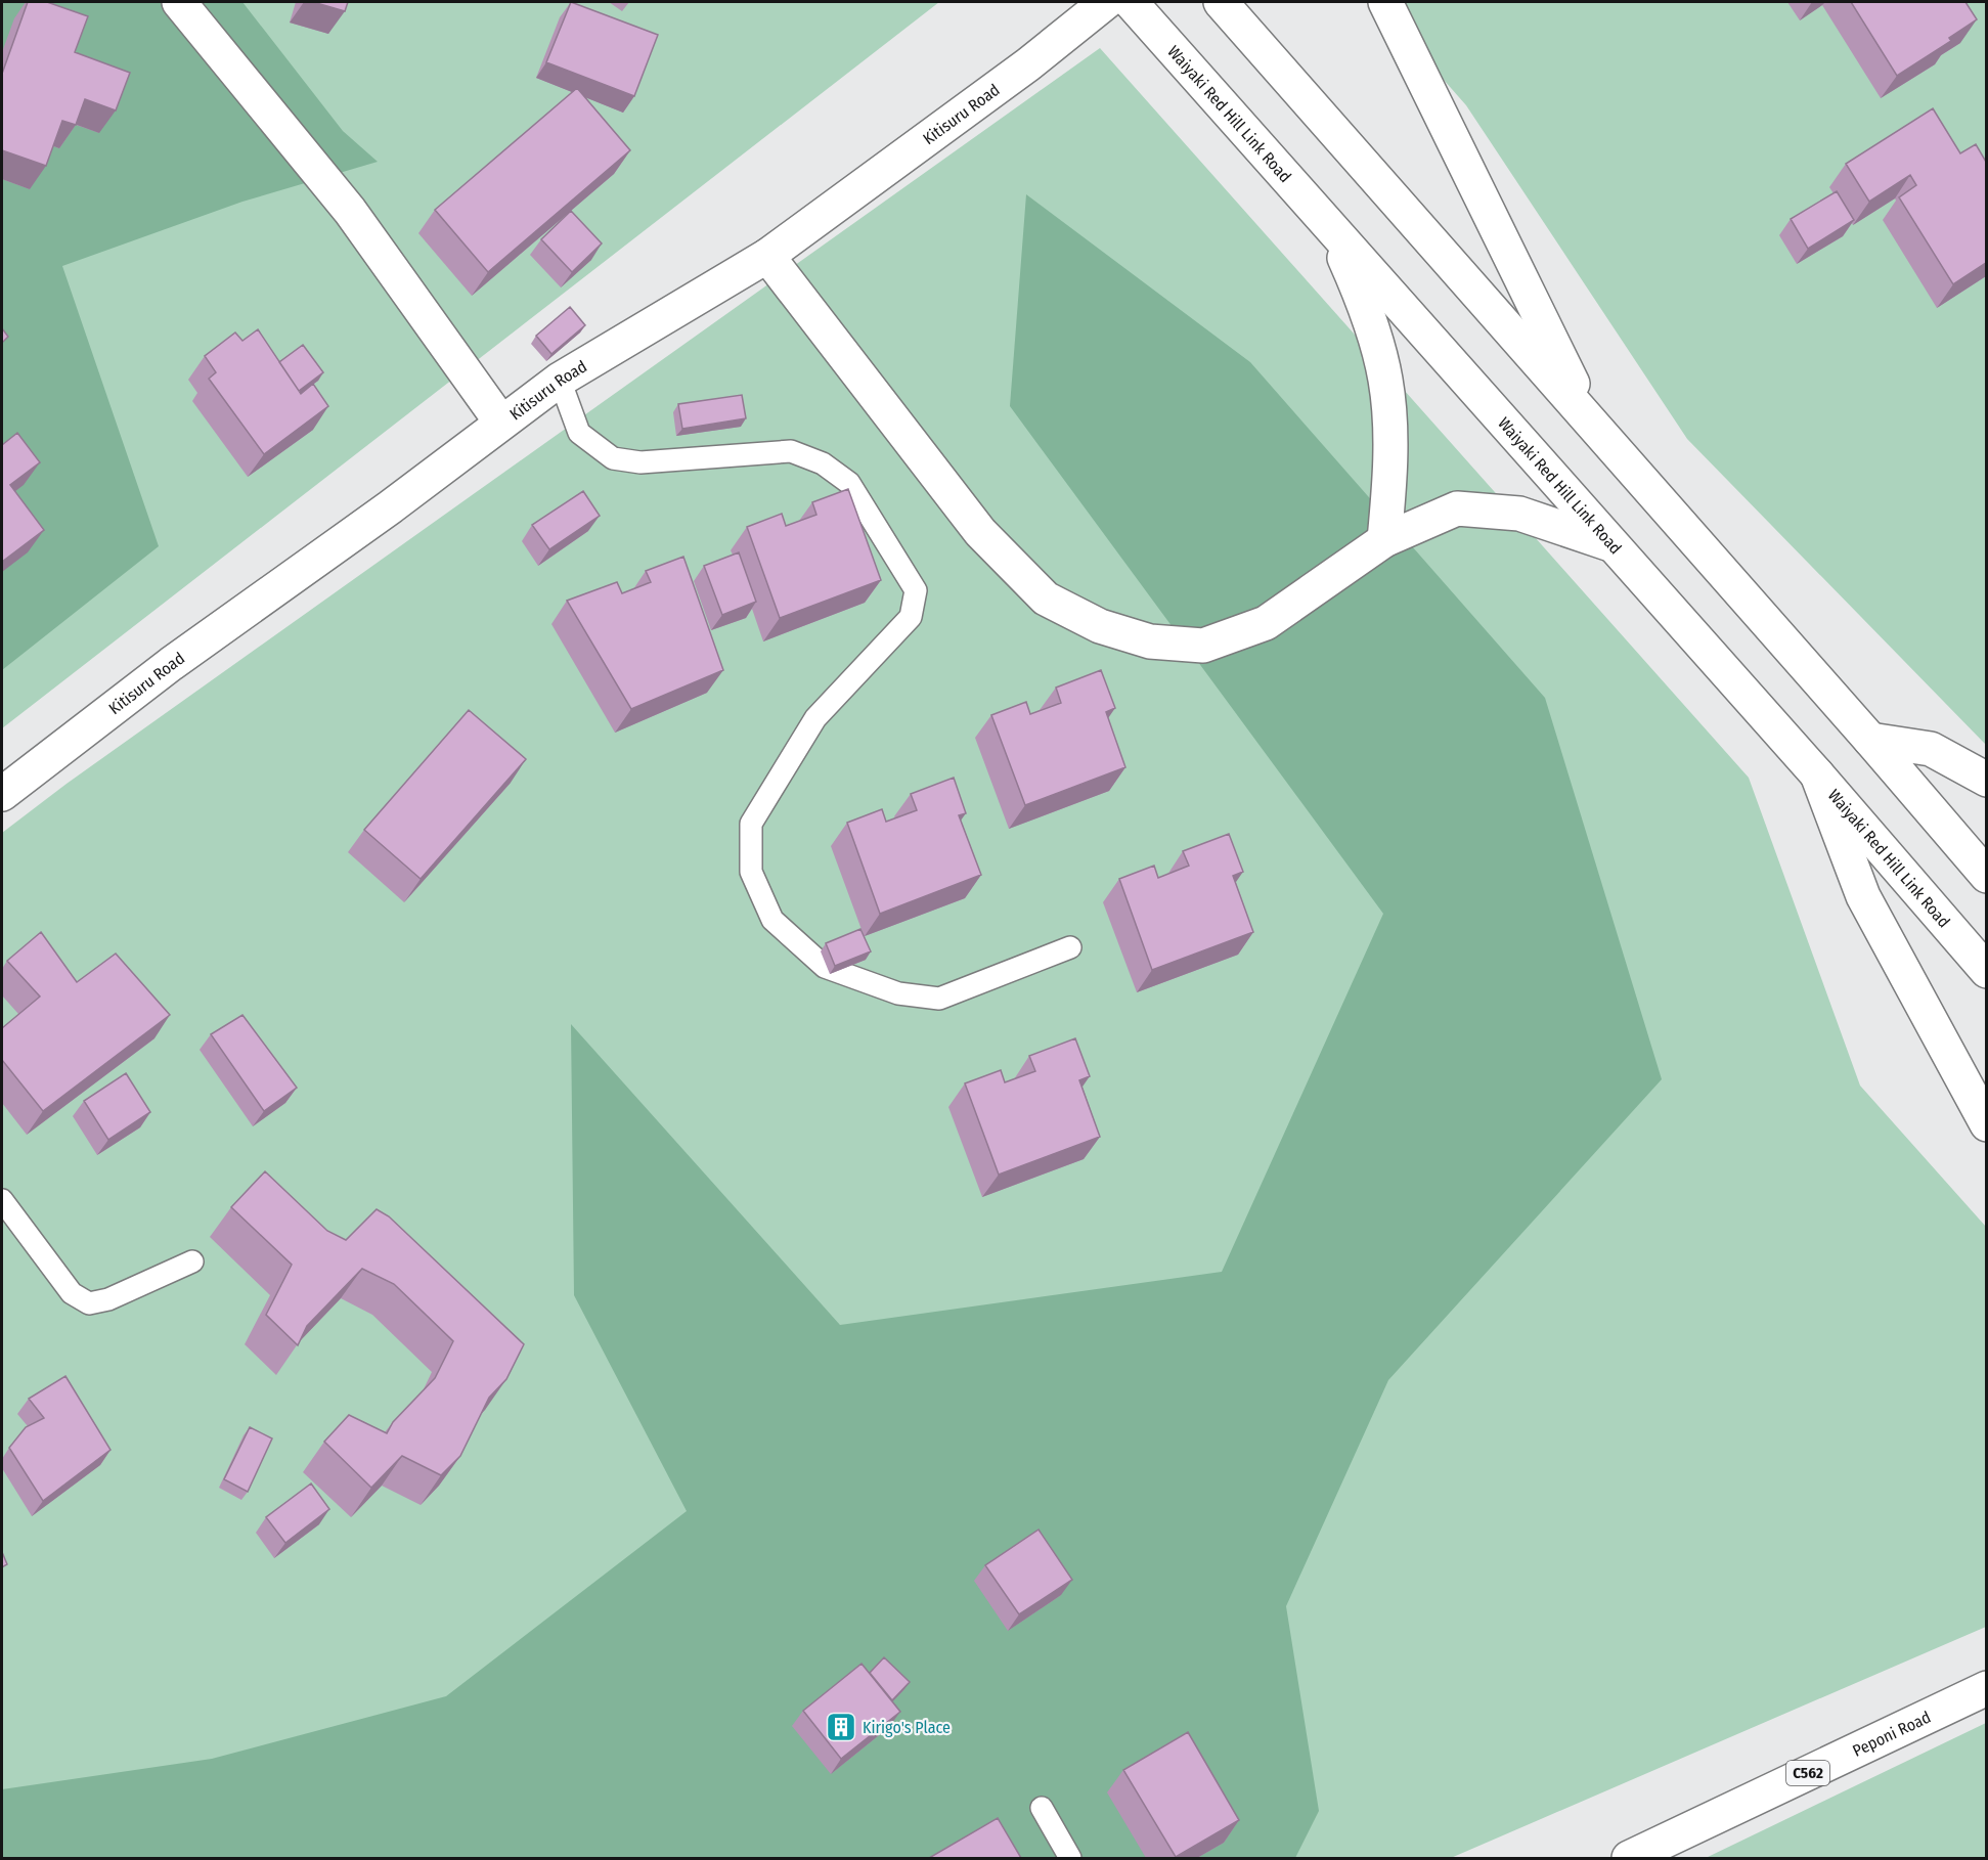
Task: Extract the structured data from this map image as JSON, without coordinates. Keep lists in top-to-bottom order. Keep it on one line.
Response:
{"streets":{"main road":["Kitisuru Road","Waiyaki Red Hill Link Road","Peponi Road","C562"]},"places":{"building":["Kirigo's Place"]}}
